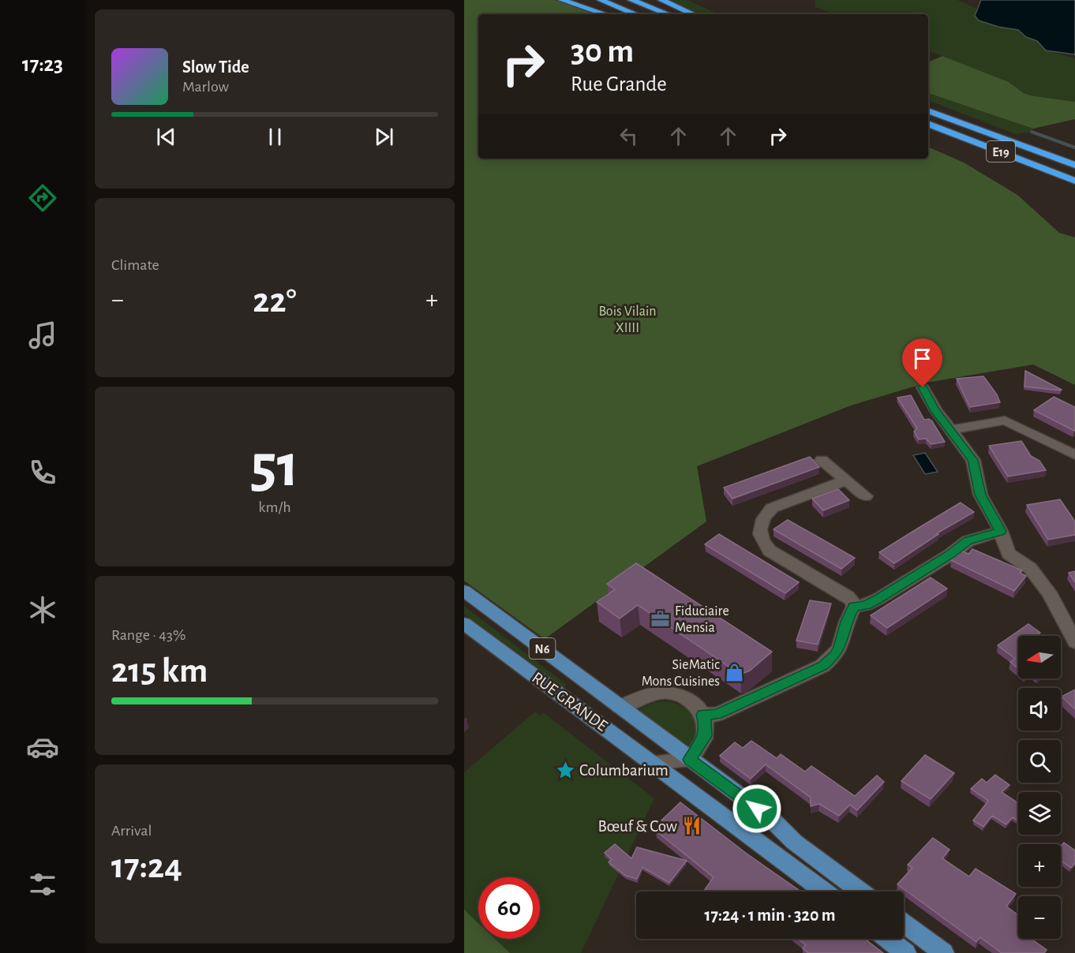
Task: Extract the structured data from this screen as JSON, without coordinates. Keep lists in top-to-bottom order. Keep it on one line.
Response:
{"streets":{"highway":["E19"],"main road":["N6","RUE GRANDE"]},"parks":["Bois Vilain XIIII"],"places":{"office":["Fiduciaire Mensia"],"shop":["SieMatic Mons Cuisines"],"place":["Columbarium"],"restaurant":["Bœuf & Cow"]},"north":"left","page":{"tabs":"17:23","turn":["30 m","Rue Grande"],"song":["Slow Tide","Marlow"],"tile":["Climate",["51","km/h"],["Range · 43%","215 km"],["Arrival","17:24"]],"heat":["−","22°","+"],"map_buttons":["+","−"],"limit":"60","trip":"17:24 · 1 min · 320 m"}}
